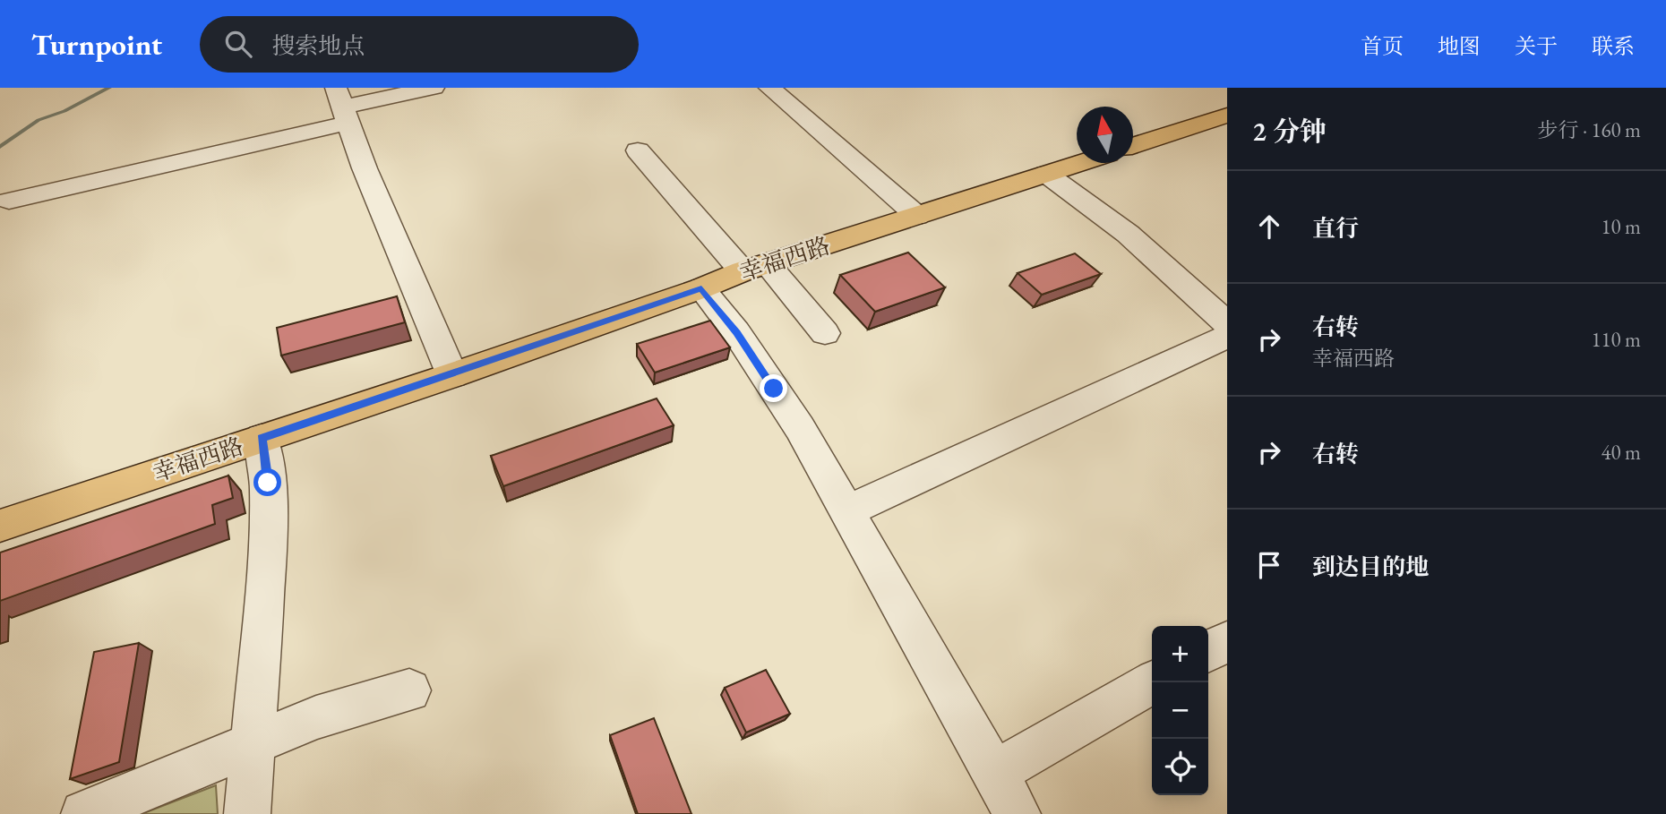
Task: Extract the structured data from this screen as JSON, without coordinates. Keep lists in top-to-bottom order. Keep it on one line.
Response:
{"streets":{"main road":["幸福西路"]},"north":"top","page":{"header":"Turnpoint","search":"搜索地点","nav":["首页","地图","关于","联系"],"heading":["2 分钟","步行 · 160 m"],"list":[["直行","10 m"],["右转","幸福西路","110 m"],["右转","40 m"],"到达目的地"],"map_buttons":["+","−"]}}
